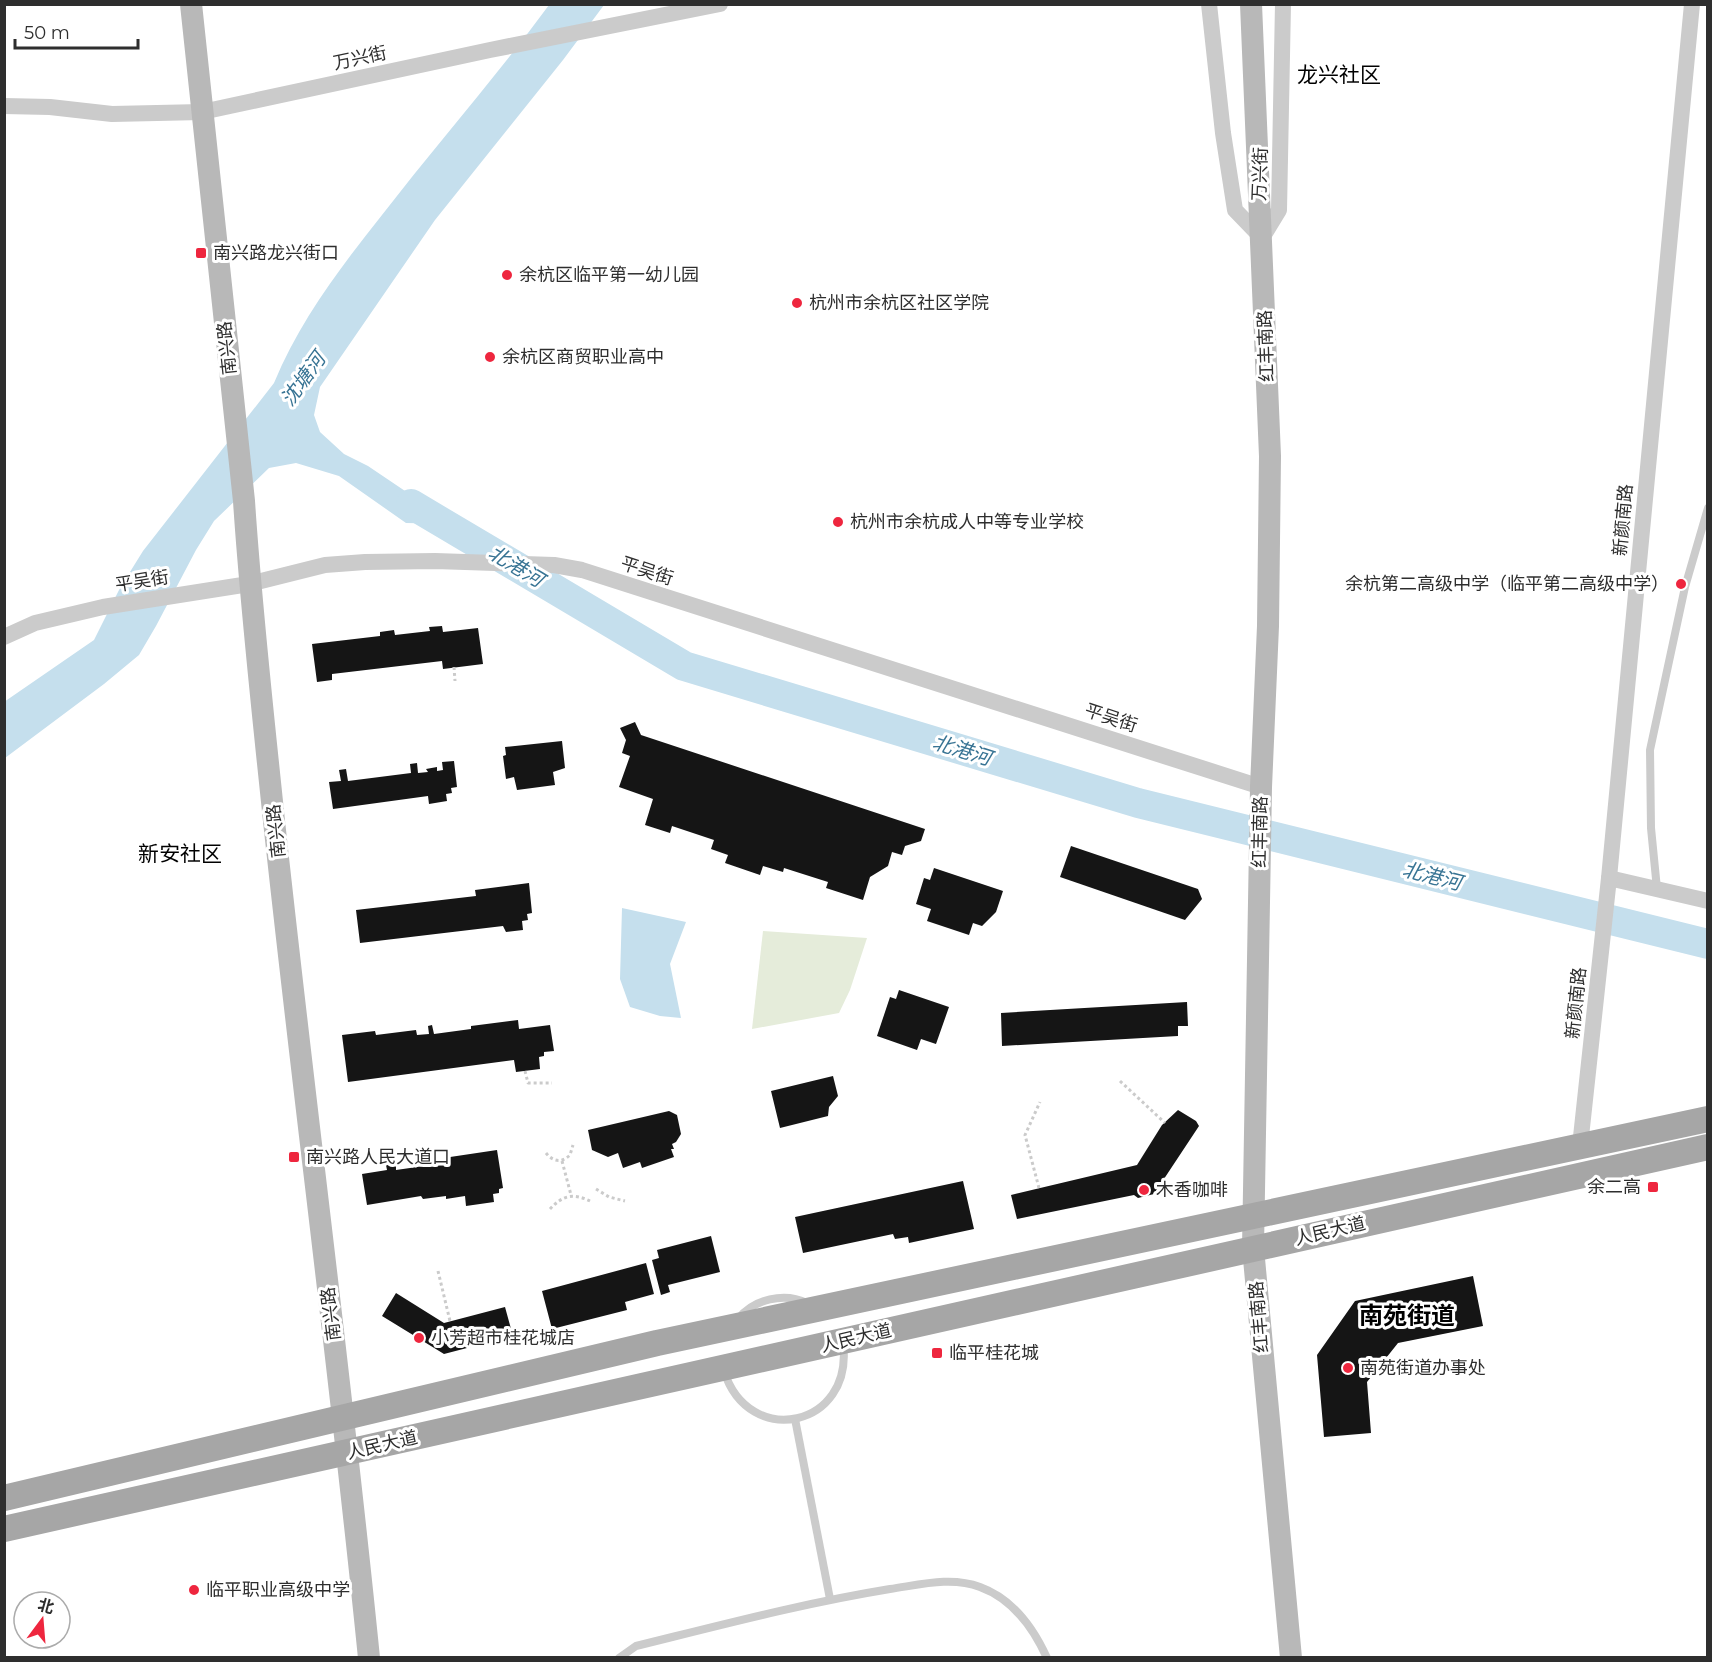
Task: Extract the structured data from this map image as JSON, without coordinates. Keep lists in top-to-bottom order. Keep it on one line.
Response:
{"streets":{"main road":["人民大道"],"street":["万兴街","红丰南路","南兴路","新颜南路","平吴街"]},"crossings":[["万兴街","红丰南路"],["万兴街","南兴路"],["红丰南路","平吴街"],["红丰南路","人民大道"],["南兴路","平吴街"],["南兴路","人民大道"],["新颜南路","人民大道"]],"districts":["龙兴社区","新安社区","南苑街道"],"water":["沈塘河","北港河"],"places":{"transit":["南兴路龙兴街口","南兴路人民大道口","余二高","临平桂花城"],"other":["余杭区临平第一幼儿园","杭州市余杭区社区学院","余杭区商贸职业高中","杭州市余杭成人中等专业学校","余杭第二高级中学（临平第二高级中学）","木香咖啡","小芳超市桂花城店","南苑街道办事处","临平职业高级中学"]},"scale_bar":"50 m","north":"top"}
